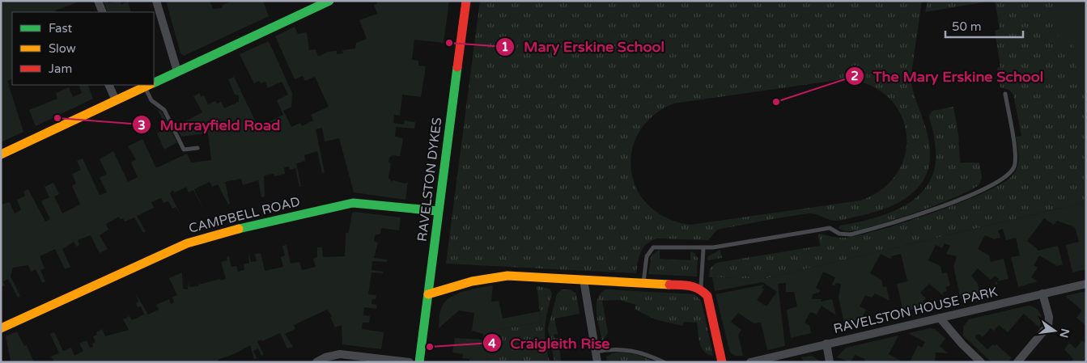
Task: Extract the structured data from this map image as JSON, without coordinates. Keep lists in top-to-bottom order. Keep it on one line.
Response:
{"streets":{"street":["RAVELSTON DYKES","CAMPBELL ROAD","RAVELSTON HOUSE PARK"]},"crossings":[["RAVELSTON DYKES","CAMPBELL ROAD"]],"places":["Mary Erskine School","The Mary Erskine School","Murrayfield Road","Craigleith Rise"],"legend":["Fast","Slow","Jam"],"scale_bar":"50 m","north":"right"}
